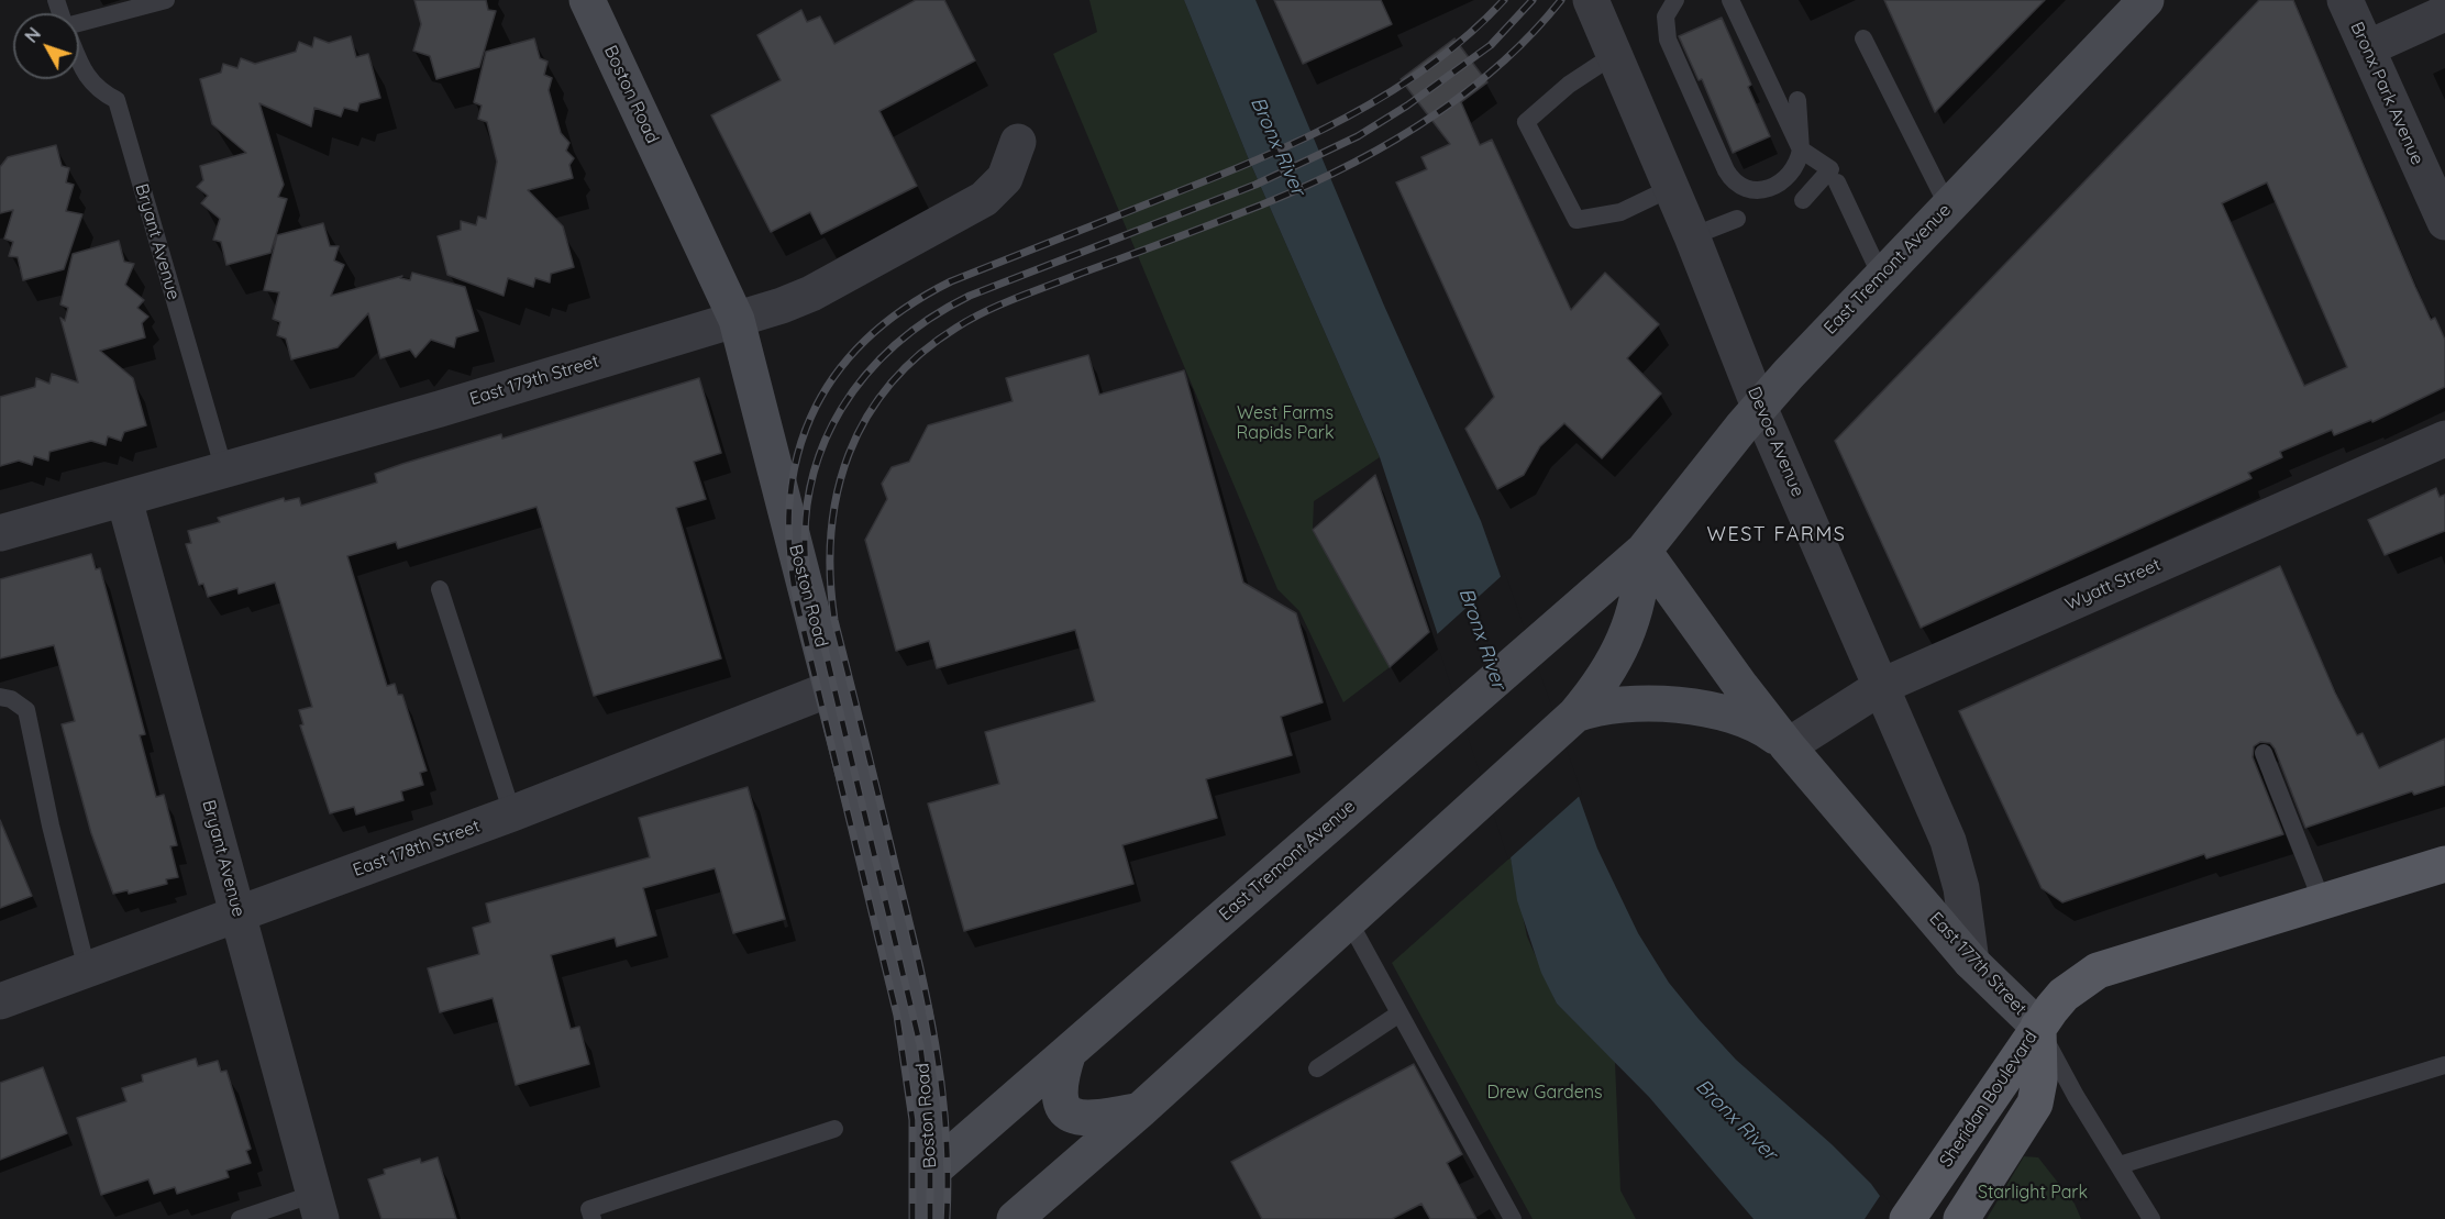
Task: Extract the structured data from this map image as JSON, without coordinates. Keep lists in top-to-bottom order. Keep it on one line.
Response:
{"streets":{"main road":["Boston Road","East Tremont Avenue","East 177th Street","Sheridan Boulevard"],"street":["Bronx Park Avenue","Bryant Avenue","East 179th Street","Devoe Avenue","Wyatt Street","East 178th Street"]},"crossings":[["Boston Road","East Tremont Avenue"],["Boston Road","East 179th Street"],["Boston Road","East 178th Street"],["Bryant Avenue","East 179th Street"],["Bryant Avenue","East 178th Street"],["East Tremont Avenue","Devoe Avenue"],["East Tremont Avenue","East 177th Street"],["Devoe Avenue","Wyatt Street"],["Devoe Avenue","East 177th Street"],["Wyatt Street","East 177th Street"],["East 177th Street","Sheridan Boulevard"]],"districts":["WEST FARMS"],"water":["Bronx River"],"parks":["West Farms Rapids Park","Drew Gardens","Starlight Park"],"north":"top left"}
